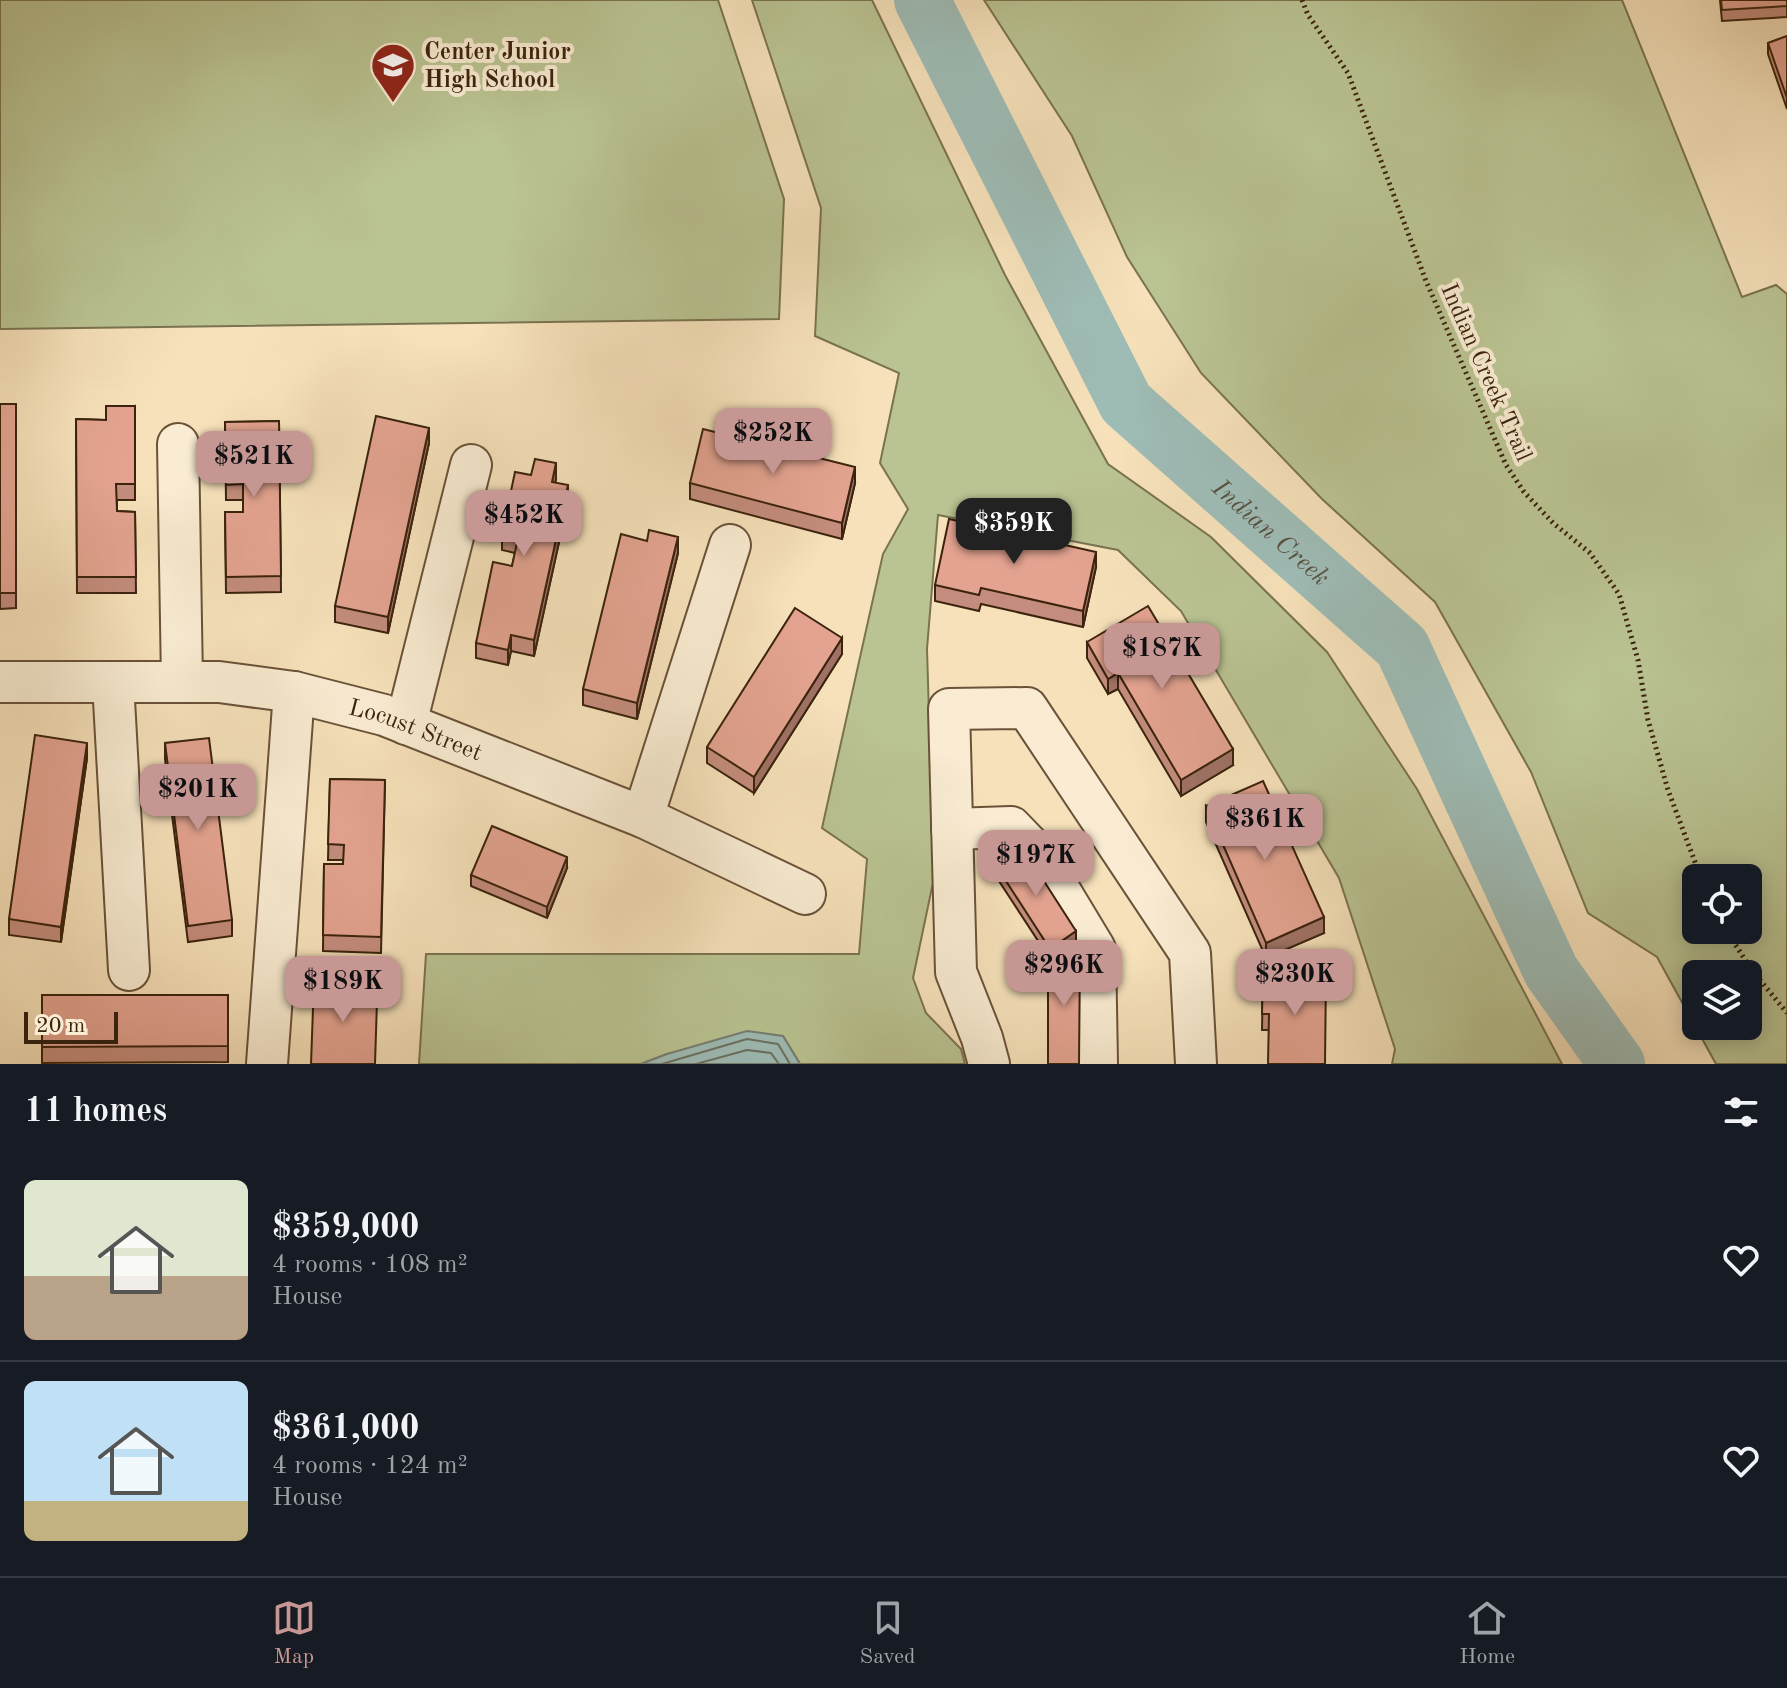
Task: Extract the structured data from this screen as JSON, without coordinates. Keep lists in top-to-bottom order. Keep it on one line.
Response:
{"streets":{"street":["Locust Street"],"path":["Indian Creek Trail"]},"water":["Indian Creek"],"places":{"school or university":["Center Junior High School"]},"scale_bar":"20 m","page":{"price":["$252K","$521K","$452K","$359K","$187K","$201K","$361K","$197K","$296K","$230K","$189K"],"scale":"20 m","heading":"11 homes","list":[{"name":"$359,000","note":"4 rooms · 108 m² · House"},{"name":"$361,000","note":"4 rooms · 124 m² · House"}],"tabs":["Map","Saved","Home"]}}
